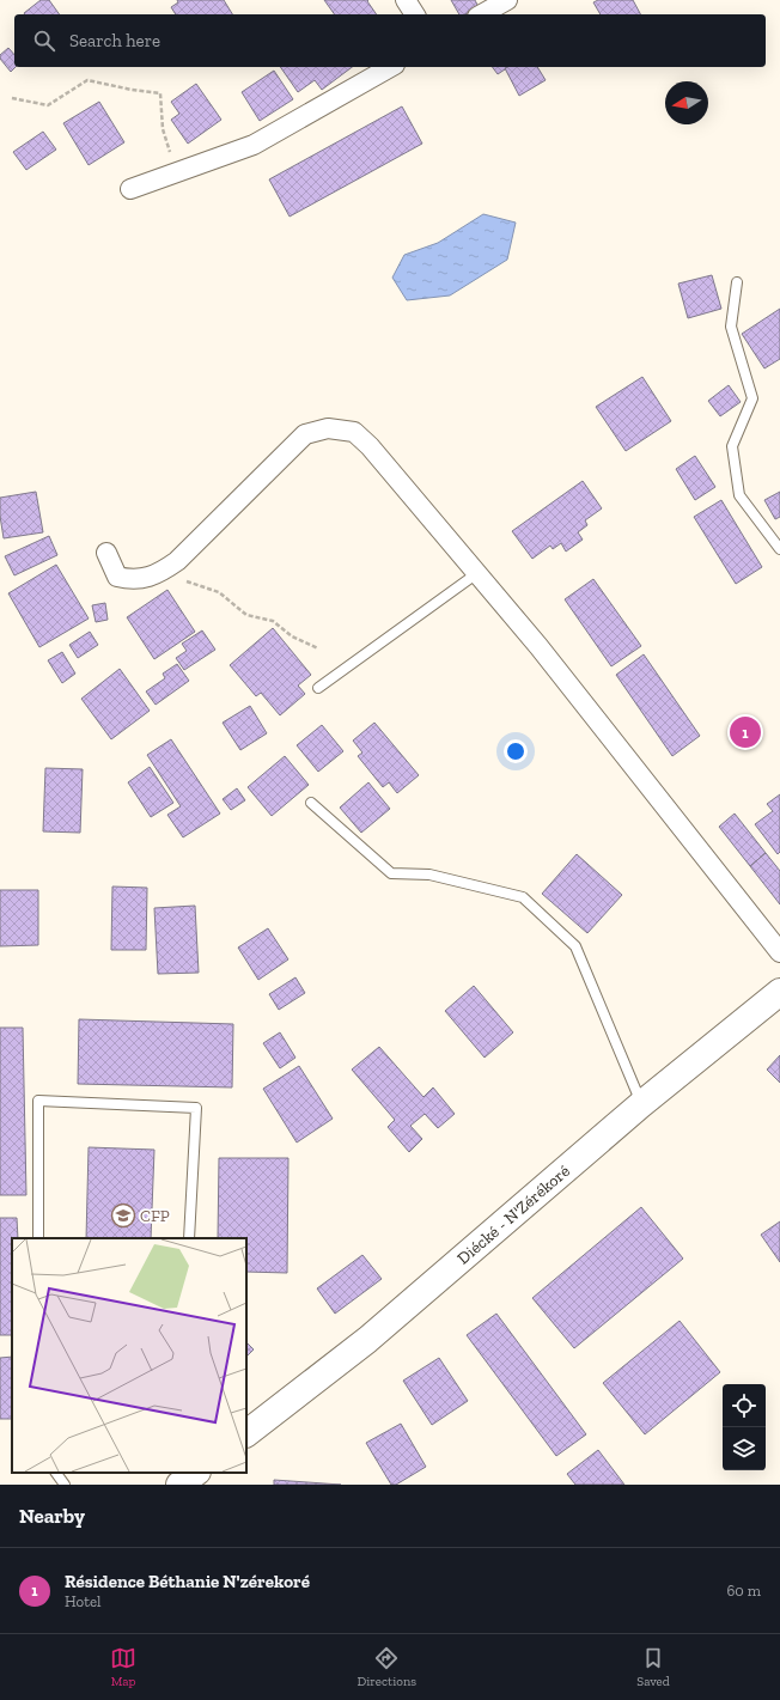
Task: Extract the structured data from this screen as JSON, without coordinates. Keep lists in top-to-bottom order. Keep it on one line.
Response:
{"streets":{"highway":["Diécké - N'Zérékoré"]},"places":{"school or university":["CFP"]},"north":"left","page":{"search":"Search here","pins":"1","heading":"Nearby","list":[{"mark":"1","name":"Résidence Béthanie N'zérekoré","note":"Hotel","value":"60 m"}],"nav":["Map","Directions","Saved"]}}
